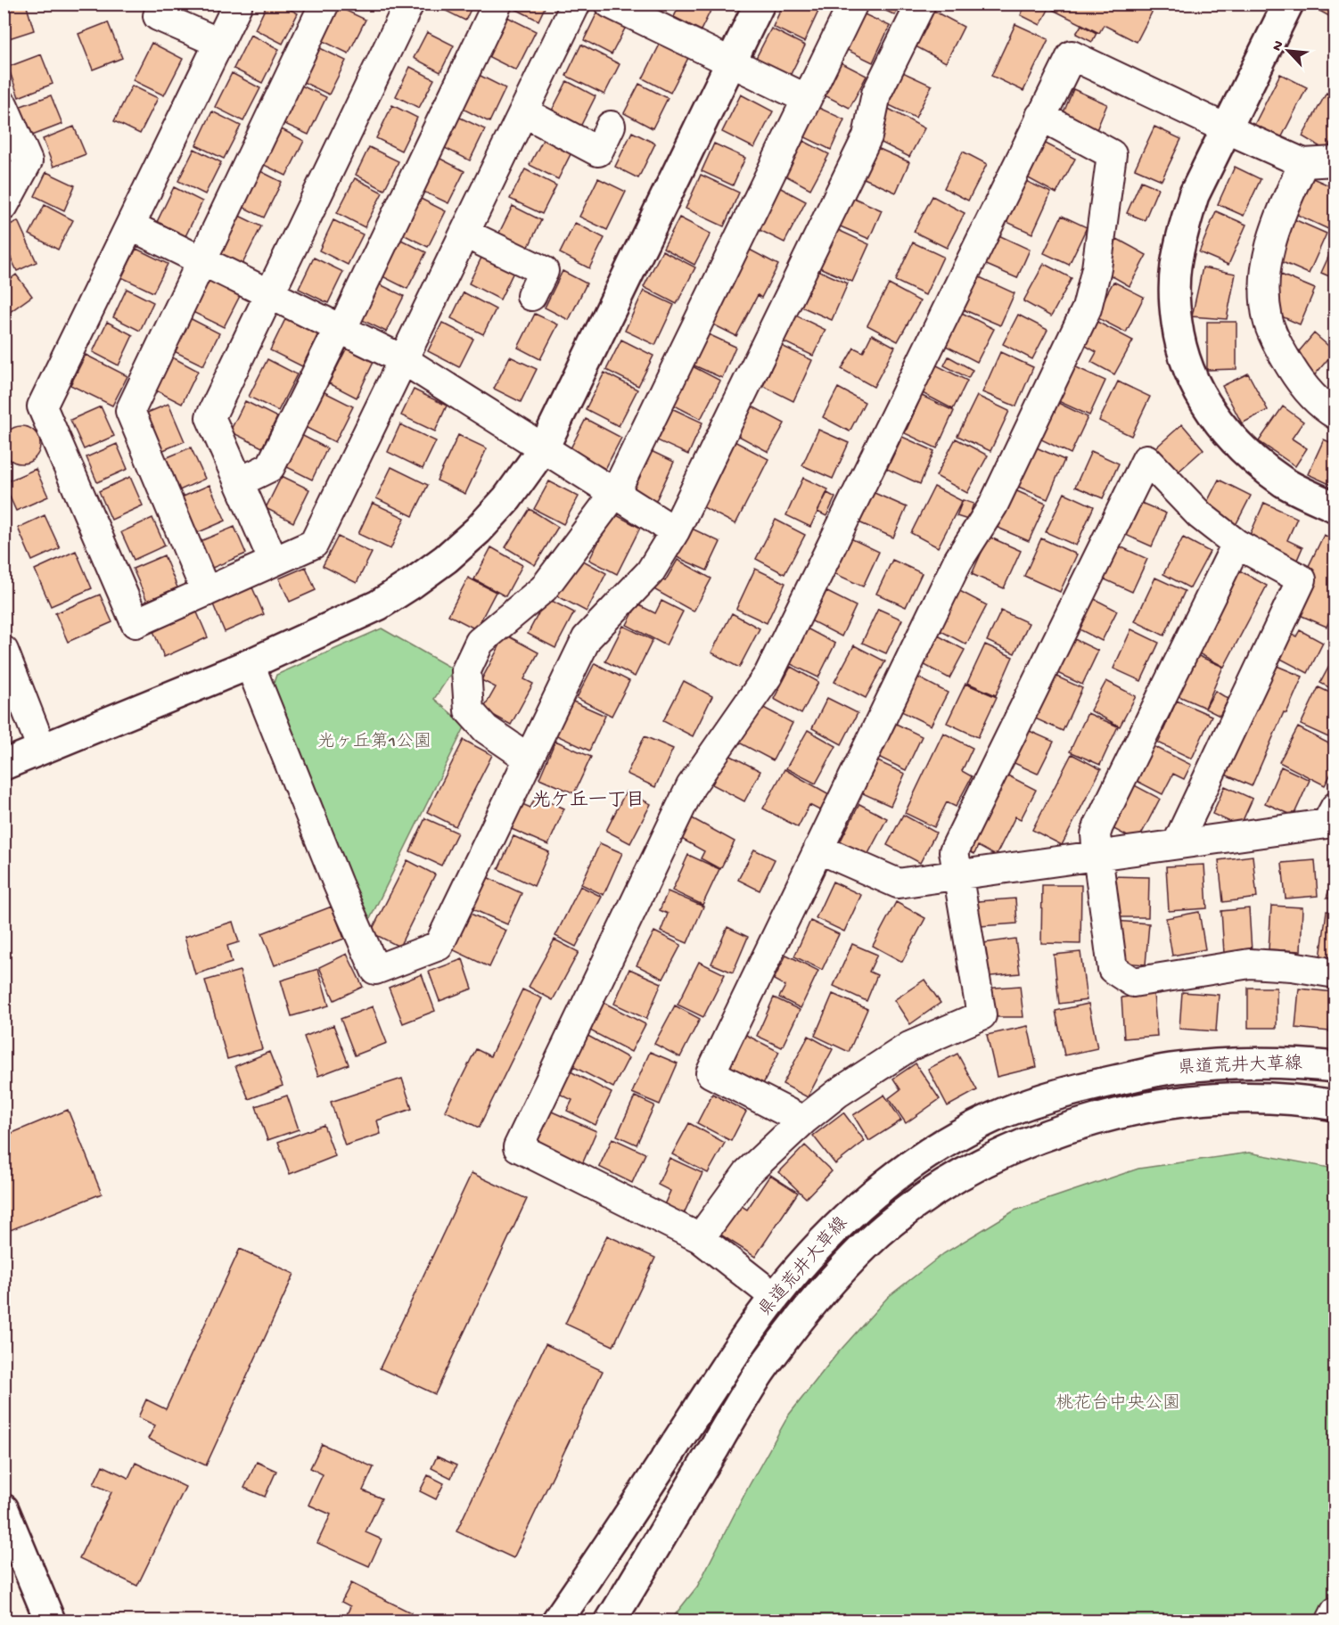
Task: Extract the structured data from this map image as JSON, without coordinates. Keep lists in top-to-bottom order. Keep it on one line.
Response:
{"streets":{"main road":["県道荒井大草線"]},"districts":["光ケ丘一丁目"],"parks":["光ヶ丘第1公園","桃花台中央公園"],"north":"top left"}
